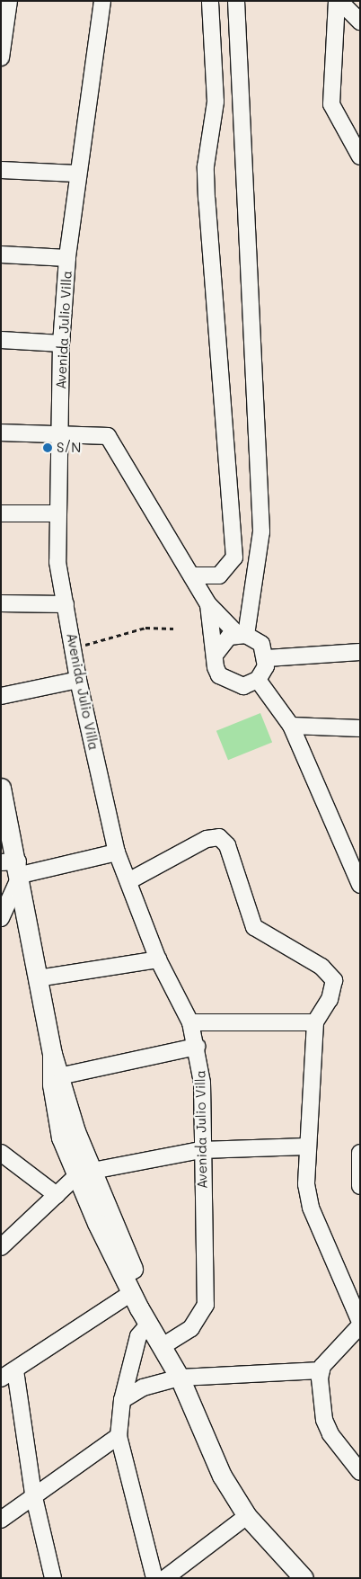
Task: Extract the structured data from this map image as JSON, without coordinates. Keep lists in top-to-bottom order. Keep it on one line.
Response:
{"streets":{"street":["Avenida Julio Villa"]},"places":["S/N"]}
